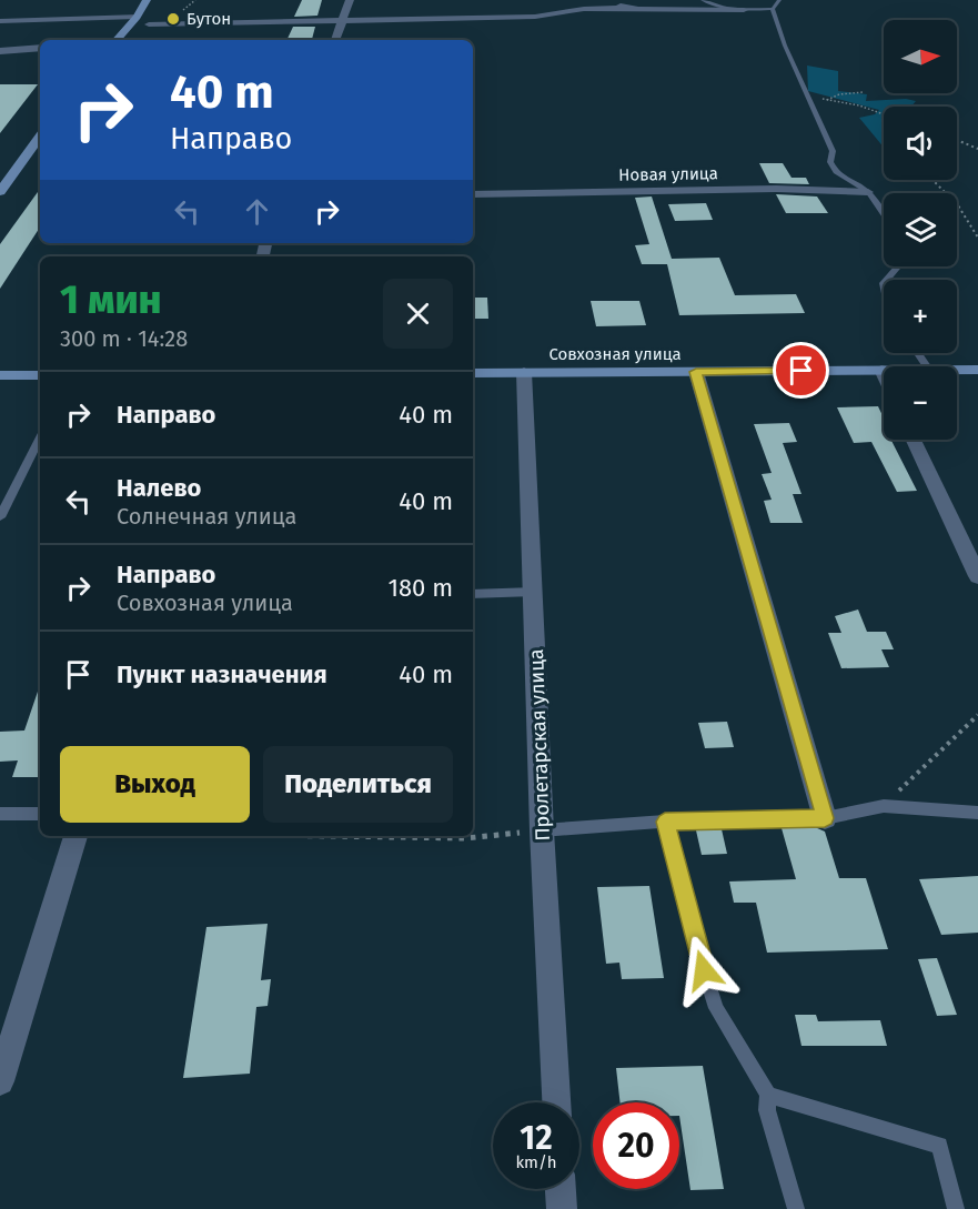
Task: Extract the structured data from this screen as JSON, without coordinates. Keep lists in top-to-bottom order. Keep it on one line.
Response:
{"streets":{"main road":["Совхозная улица"],"street":["Новая улица","Пролетарская улица"]},"crossings":[["Совхозная улица","Пролетарская улица"]],"places":["Бутон"],"north":"right","page":{"map_buttons":["+","−"],"turn":["40 m","Направо"],"heading":["1 мин","300 m · 14:28"],"list":[{"name":"Направо","value":"40 m"},{"name":"Налево","note":"Солнечная улица","value":"40 m"},{"name":"Направо","note":"Совхозная улица","value":"180 m"},{"name":"Пункт назначения","value":"40 m"}],"buttons":["Выход","Поделиться"],"speed":"12 km/h","limit":"20"}}
